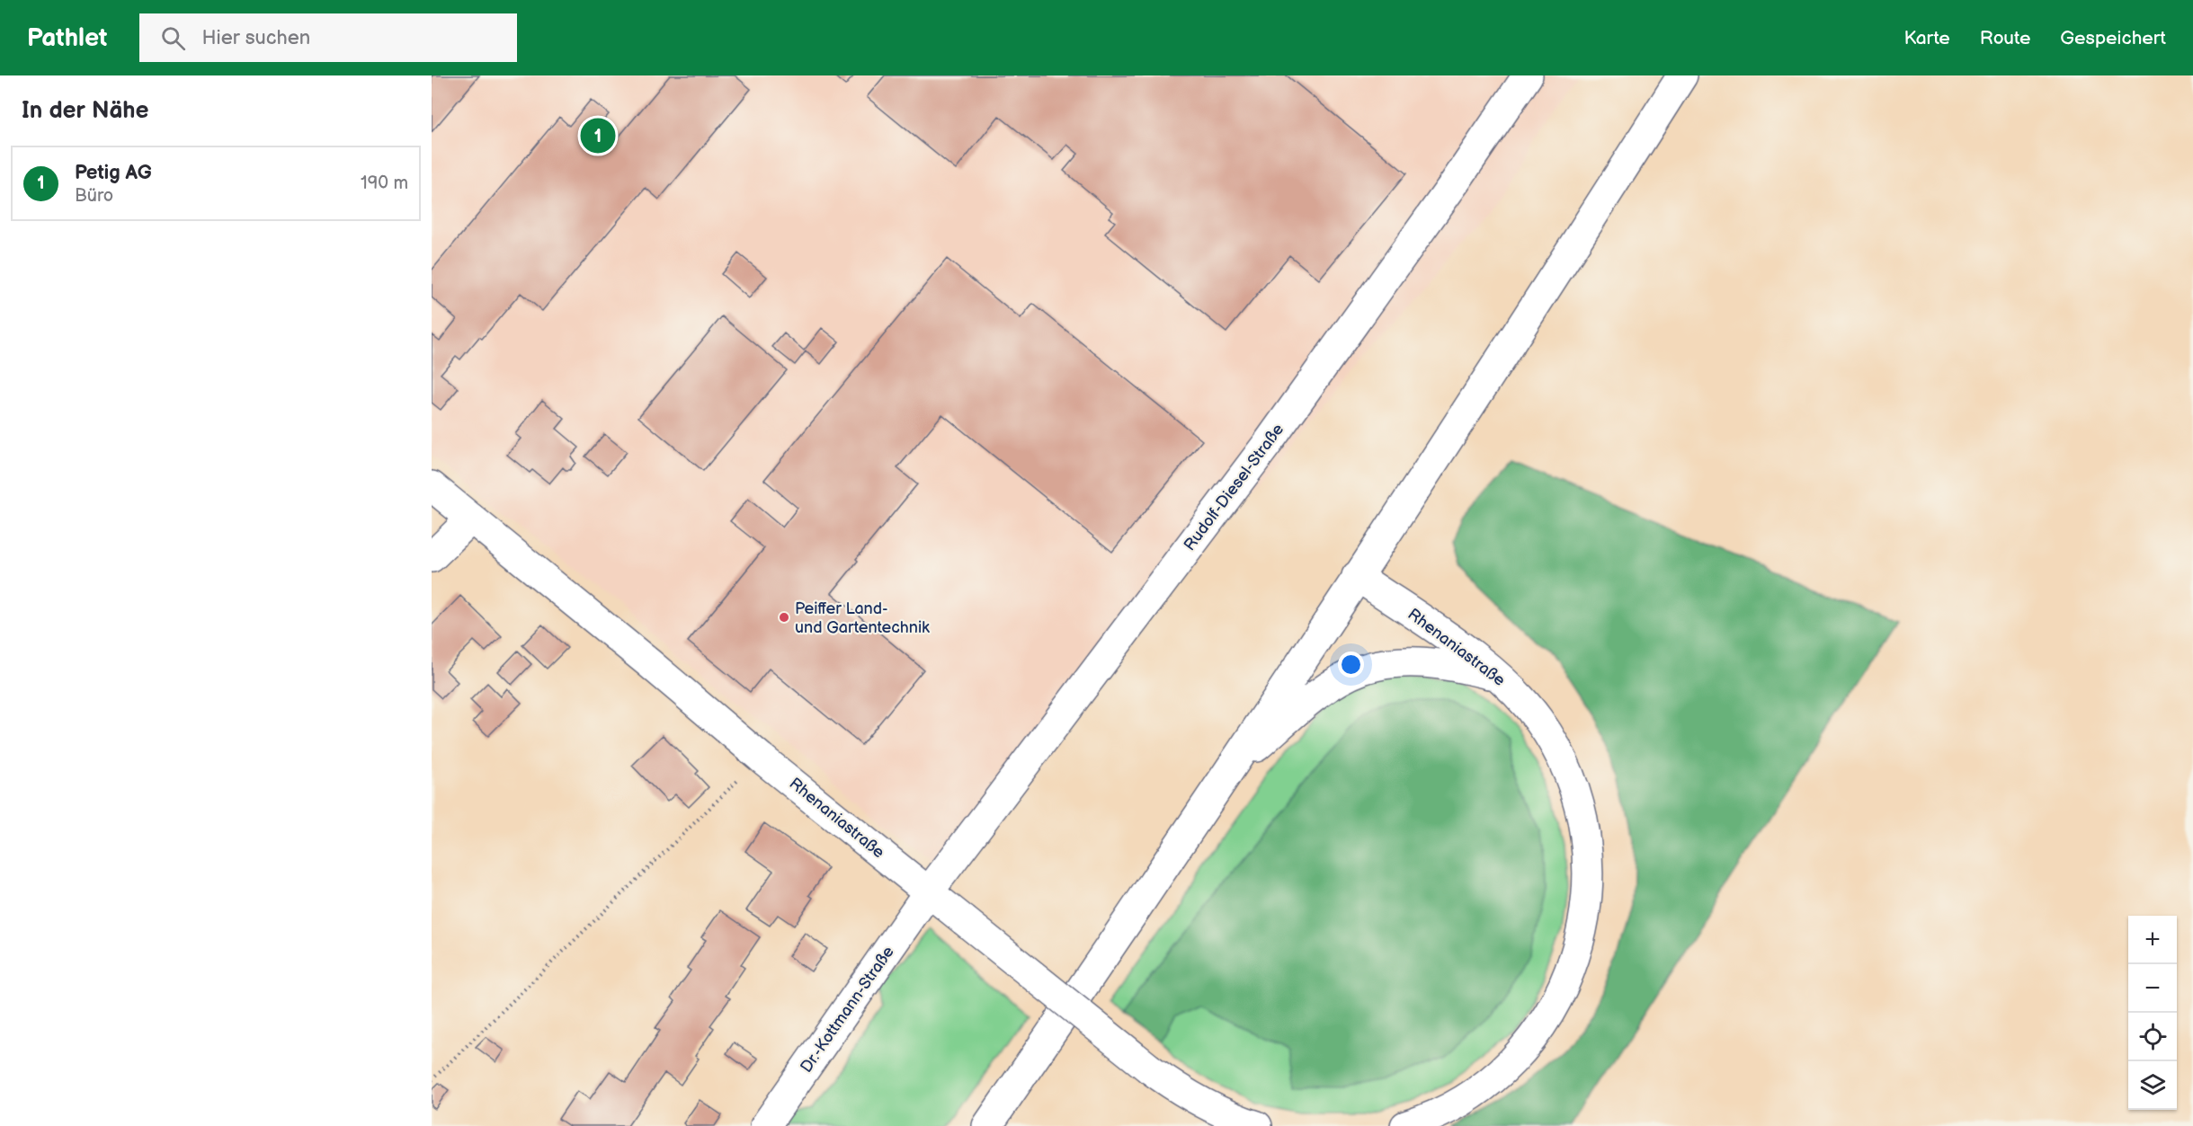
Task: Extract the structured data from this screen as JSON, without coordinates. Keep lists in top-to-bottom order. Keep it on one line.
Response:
{"streets":{"main road":["Rudolf-Diesel-Straße","Rhenaniastraße","Dr.-Kottmann-Straße"]},"crossings":[["Rudolf-Diesel-Straße","Rhenaniastraße"],["Rudolf-Diesel-Straße","Dr.-Kottmann-Straße"],["Rhenaniastraße","Dr.-Kottmann-Straße"]],"places":["Peiffer Land- und Gartentechnik"],"page":{"header":"Pathlet","search":"Hier suchen","nav":["Karte","Route","Gespeichert"],"heading":"In der Nähe","pins":"1","list":[{"mark":"1","name":"Petig AG","note":"Büro","value":"190 m"}],"map_buttons":["+","−"]}}
